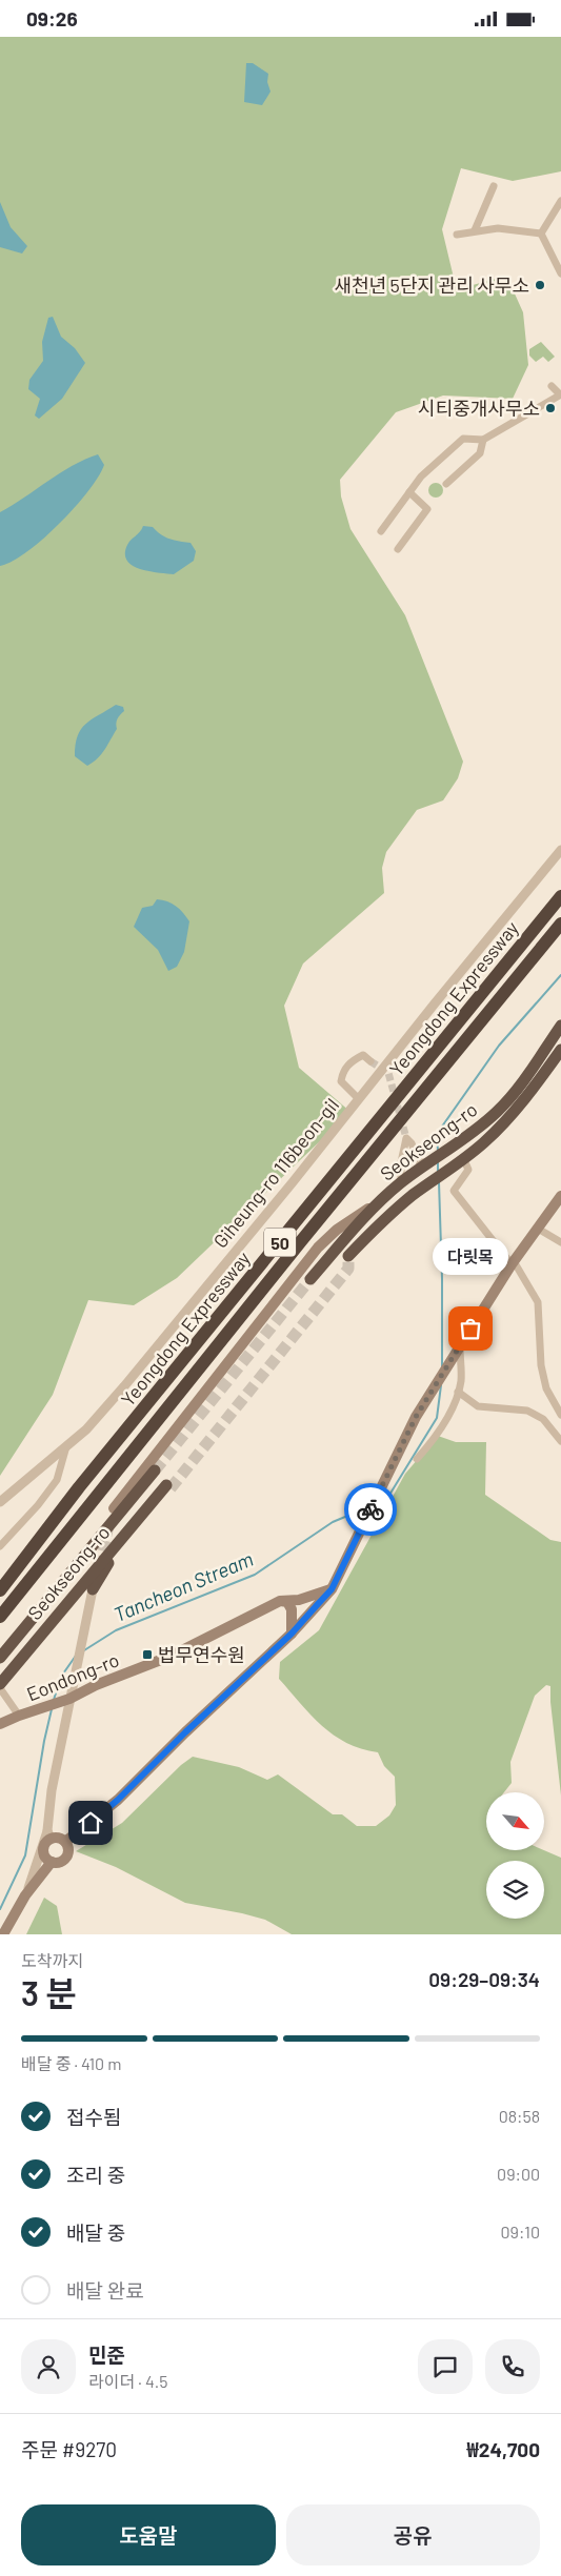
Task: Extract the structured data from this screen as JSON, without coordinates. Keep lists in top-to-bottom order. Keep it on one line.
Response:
{"streets":{"highway":["Yeongdong Expressway","Seokseong-ro","50"],"main road":["Eondong-ro"],"street":["Giheung-ro 116beon-gil"]},"water":["Tancheon Stream"],"places":{"other":["새천년 5단지 관리 사무소","시티중개사무소","다릿목"],"transit":["법무연수원"]},"north":"bottom right","page":{"status":"09:26","bubble":"다릿목","heading":["3 분","도착까지","09:29–09:34"],"panel":["민준","라이더 · 4.5","주문 #9270","₩24,700"],"bar":"배달 중 · 410 m","list":[["접수됨","08:58"],["조리 중","09:00"],["배달 중","09:10"],"배달 완료"],"buttons":["도움말","공유"]}}
